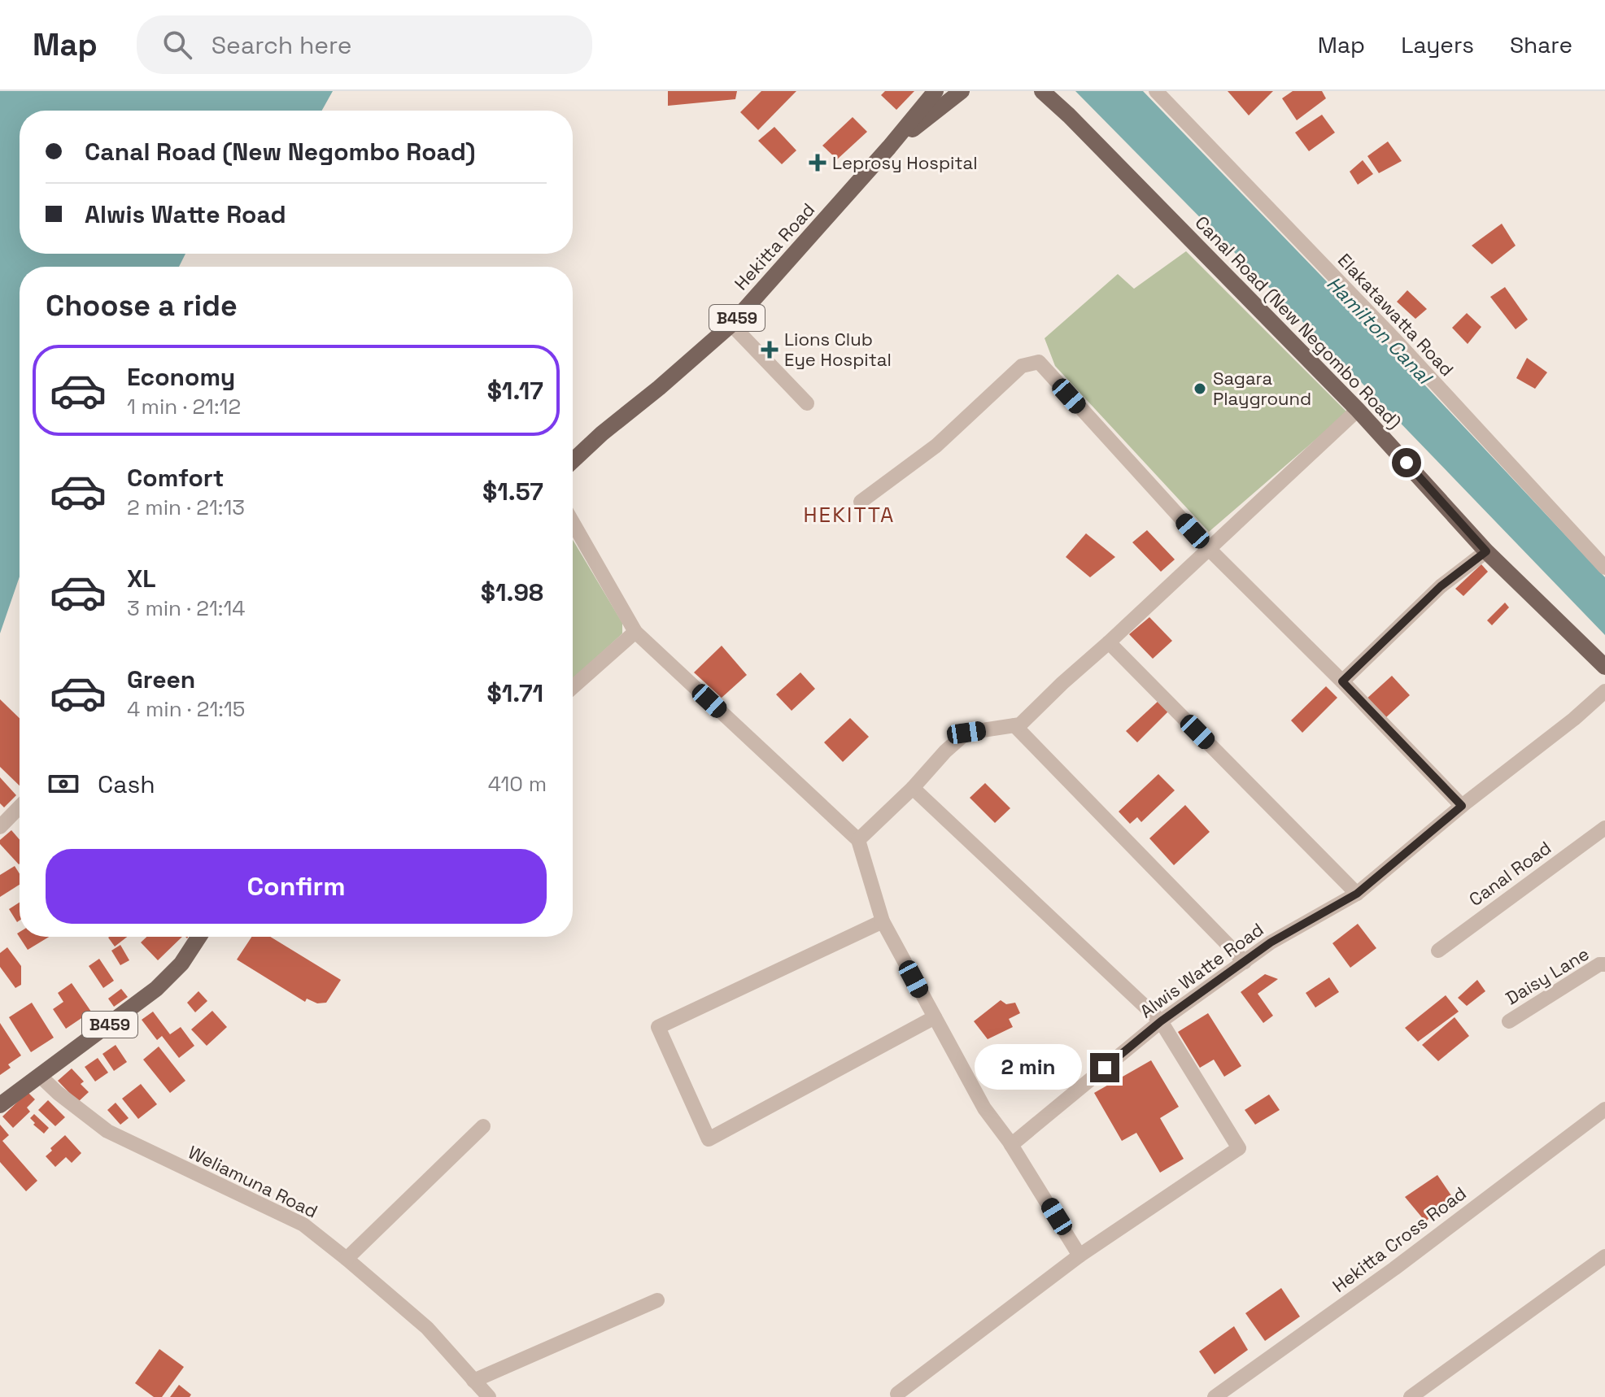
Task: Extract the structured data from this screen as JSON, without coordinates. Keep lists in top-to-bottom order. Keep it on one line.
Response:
{"streets":{"main road":["Hekitta Road","B459","Canal Road (New Negombo Road)"],"street":["Elakatawatta Road","Canal Road","Alwis Watte Road","Daisy Lane","Weliamuna Road","Hekitta Cross Road"]},"crossings":[["B459","Weliamuna Road"]],"districts":["HEKITTA"],"water":["Hamilton Canal"],"places":{"health":["Leprosy Hospital","Lions Club Eye Hospital"],"other":["Sagara Playground"]},"page":{"header":"Map","search":"Search here","nav":["Map","Layers","Share"],"banner":["Canal Road (New Negombo Road)","Alwis Watte Road"],"heading":"Choose a ride","list":[{"name":"Economy","note":"1 min · 21:12","value":"$1.17"},{"name":"Comfort","note":"2 min · 21:13","value":"$1.57"},{"name":"XL","note":"3 min · 21:14","value":"$1.98"},{"name":"Green","note":"4 min · 21:15","value":"$1.71"}],"pay":["Cash","410 m"],"buttons":"Confirm","bubble":"2 min"}}
